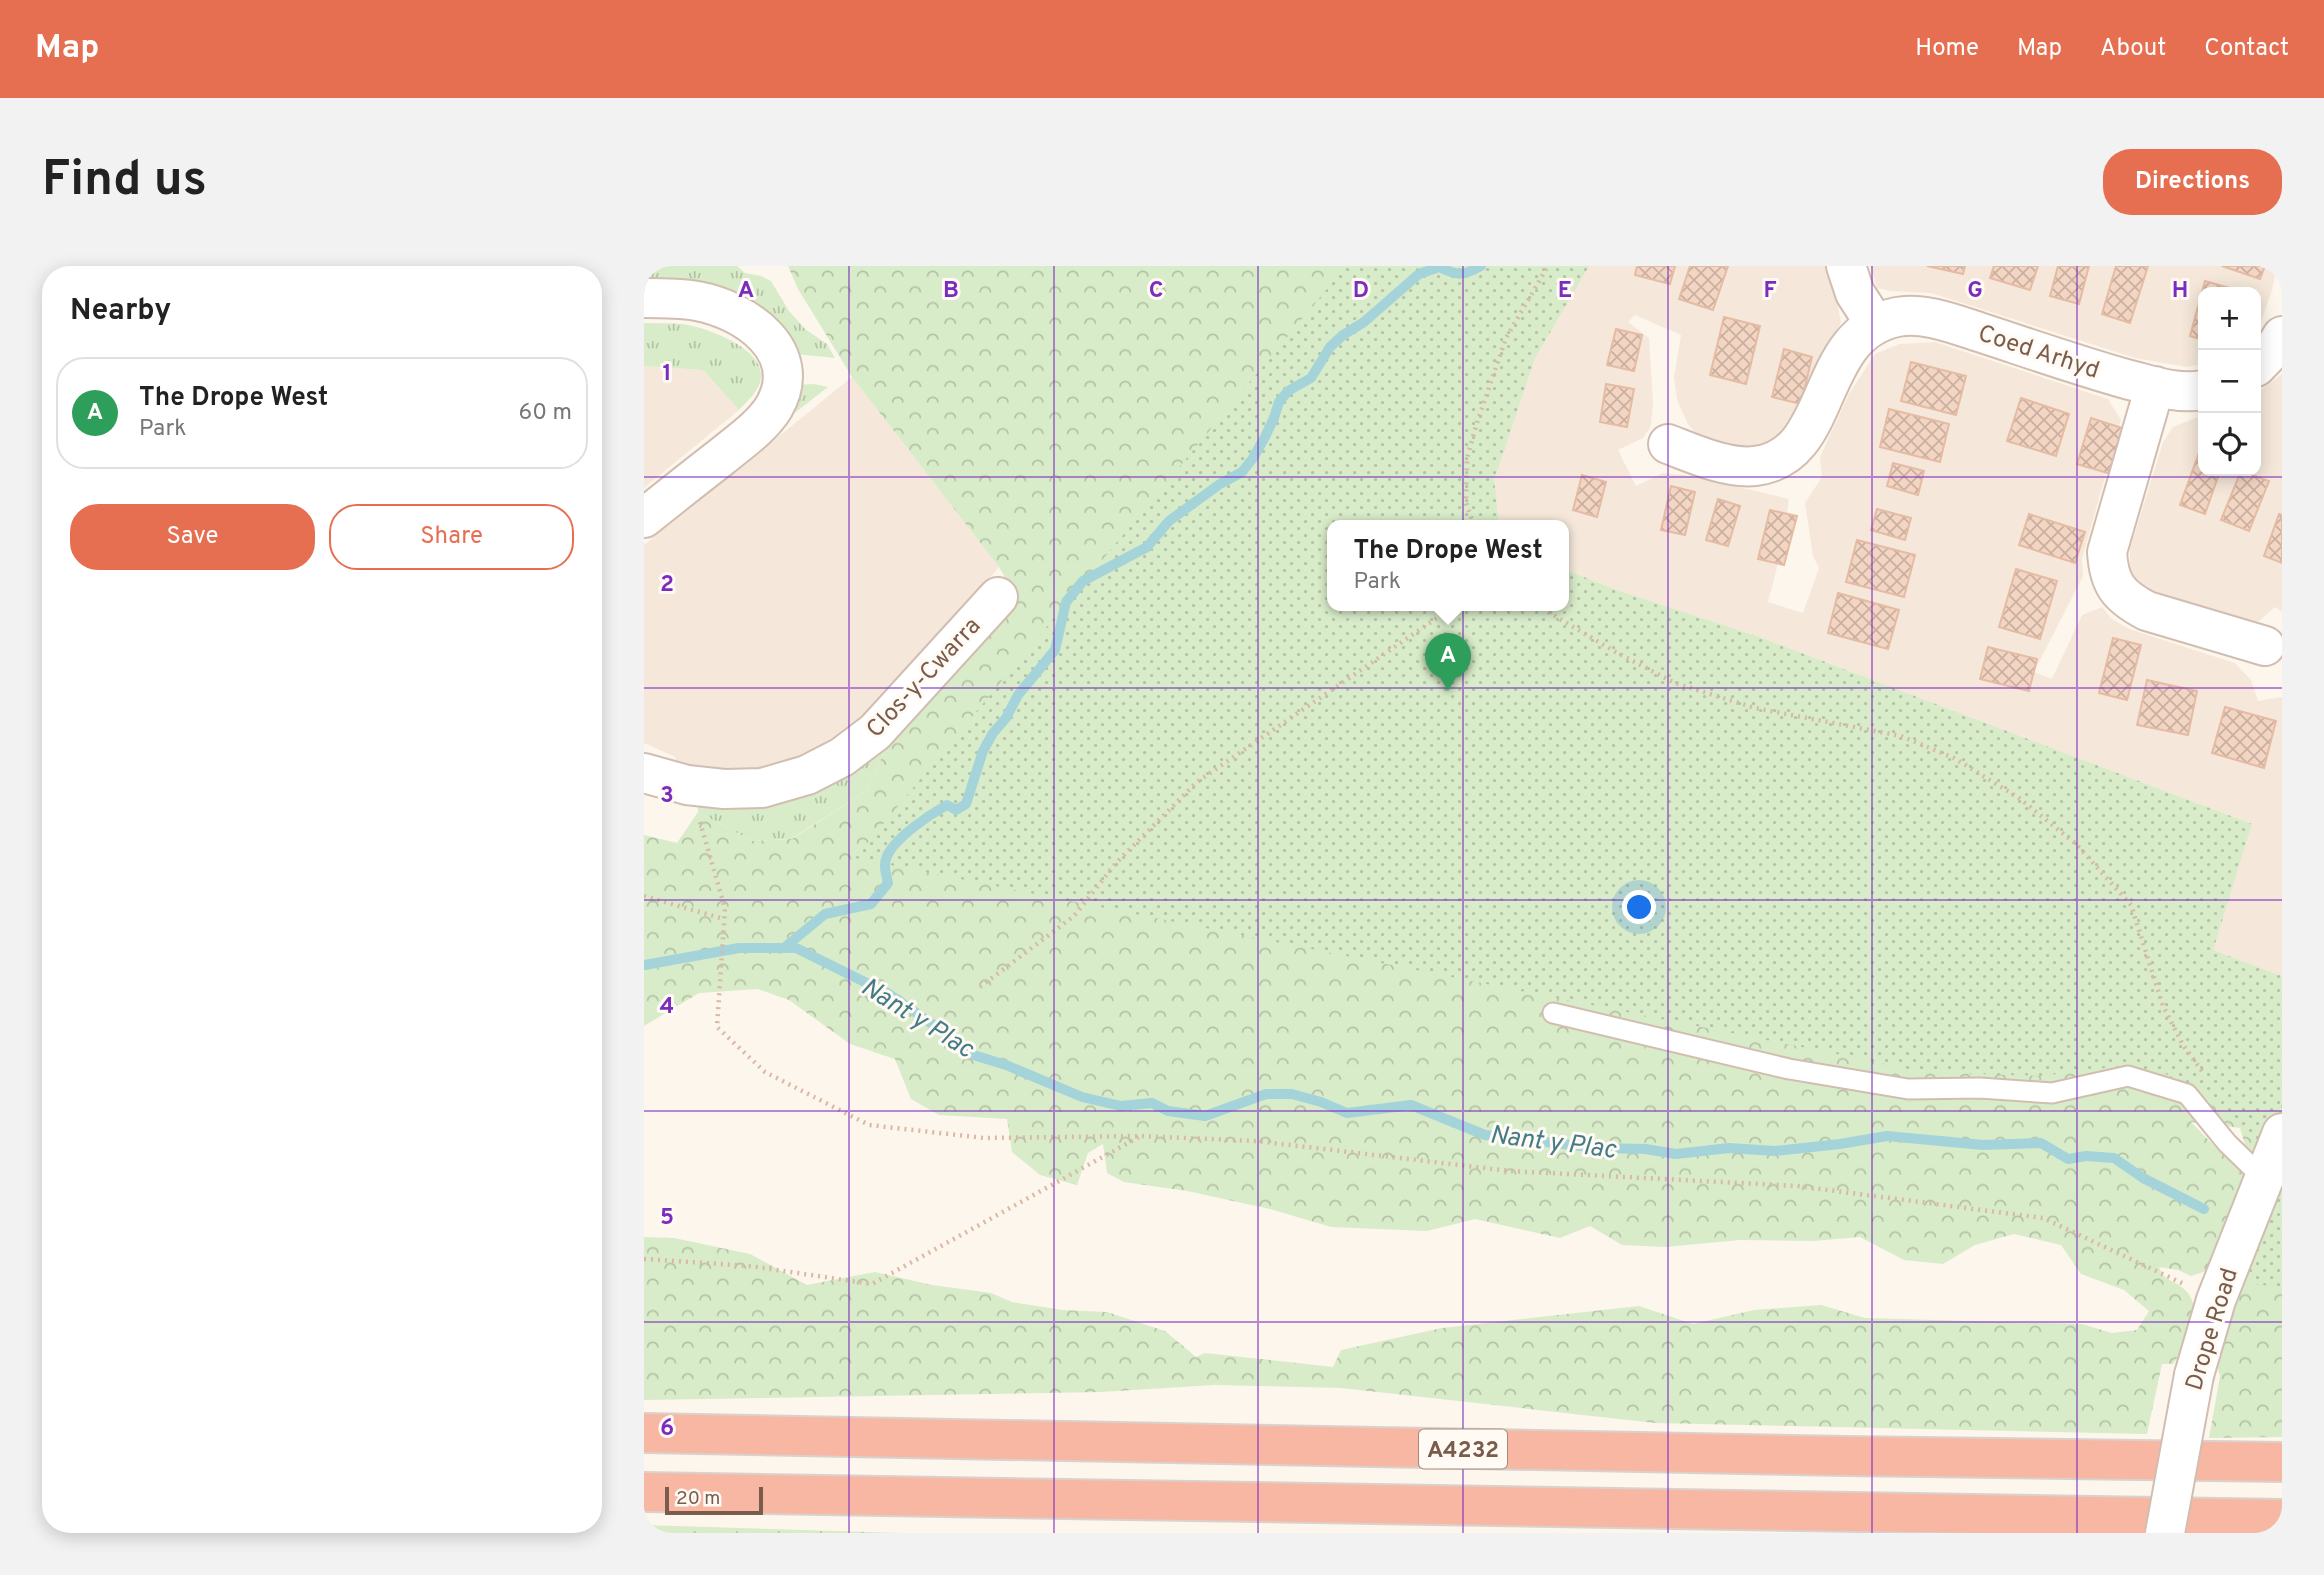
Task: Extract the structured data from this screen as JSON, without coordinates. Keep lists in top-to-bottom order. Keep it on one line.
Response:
{"streets":{"highway":["A4232"],"street":["Coed Arhyd","Clos-y-Cwarra","Drope Road"]},"water":["Nant y Plac"],"scale_bar":"20 m","page":{"header":"Map","nav":["Home","Map","About","Contact"],"buttons":["Directions",["Save","Share"]],"title":"Find us","heading":"Nearby","map_buttons":["+","−"],"list":[{"mark":"A","name":"The Drope West","note":"Park","value":"60 m"}],"popup":["The Drope West","Park"],"pins":"A","scale":"20 m"},"grid":{"columns":["A","B","C","D","E","F","G","H"],"rows":["1","2","3","4","5","6"]}}
